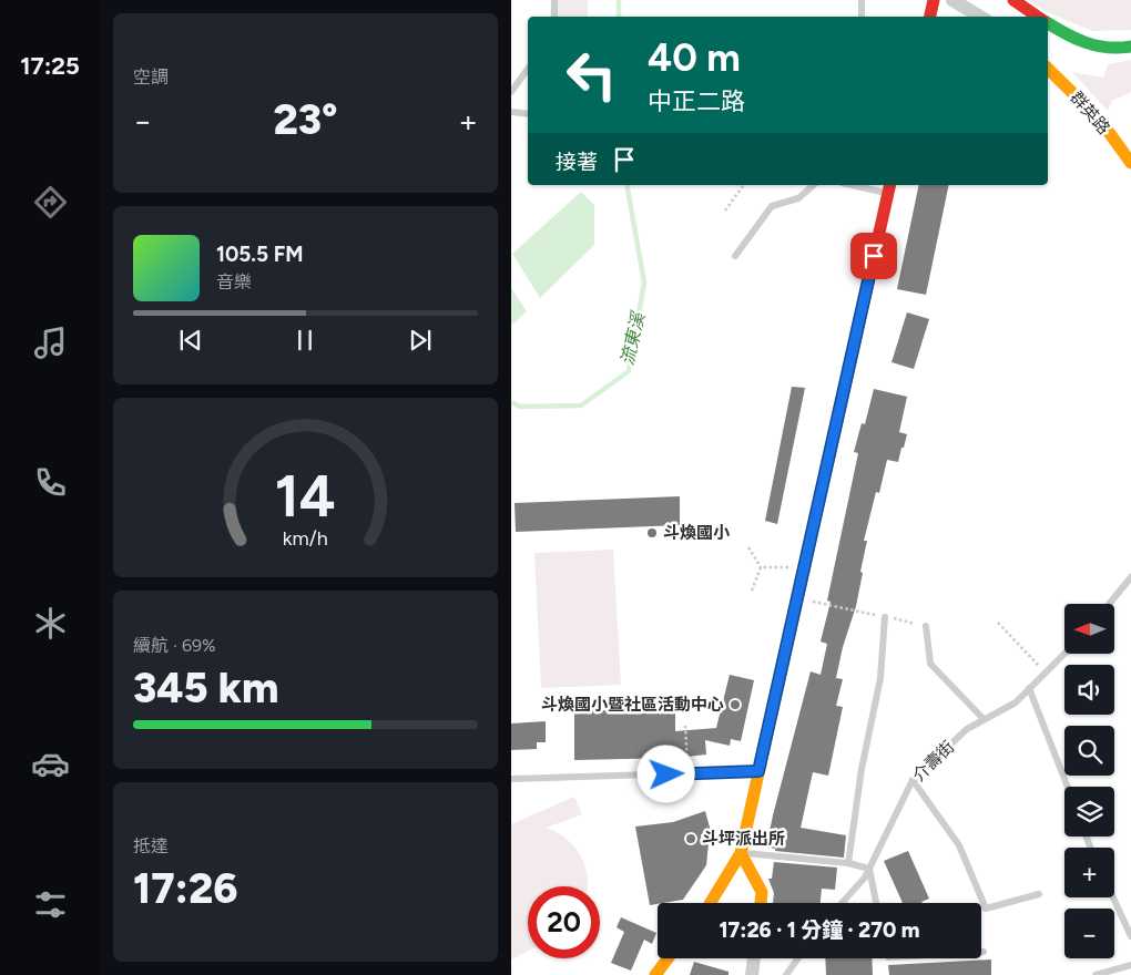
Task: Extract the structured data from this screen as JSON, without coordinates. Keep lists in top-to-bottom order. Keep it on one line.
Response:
{"streets":{"main road":["群英路"],"lane":["介壽街"]},"water":["流東溪"],"places":["斗煥國小","斗煥國小暨社區活動中心","斗坪派出所"],"north":"left","page":{"tabs":"17:25","tile":["空調",["續航 · 69%","345 km"],["抵達","17:26"]],"turn":["40 m","中正二路"],"heat":["−","23°","+"],"then":"接著","song":["105.5 FM","音樂"],"map_buttons":["+","−"],"limit":"20","trip":"17:26 · 1 分鐘 · 270 m","gauge":["14","km/h"]}}
